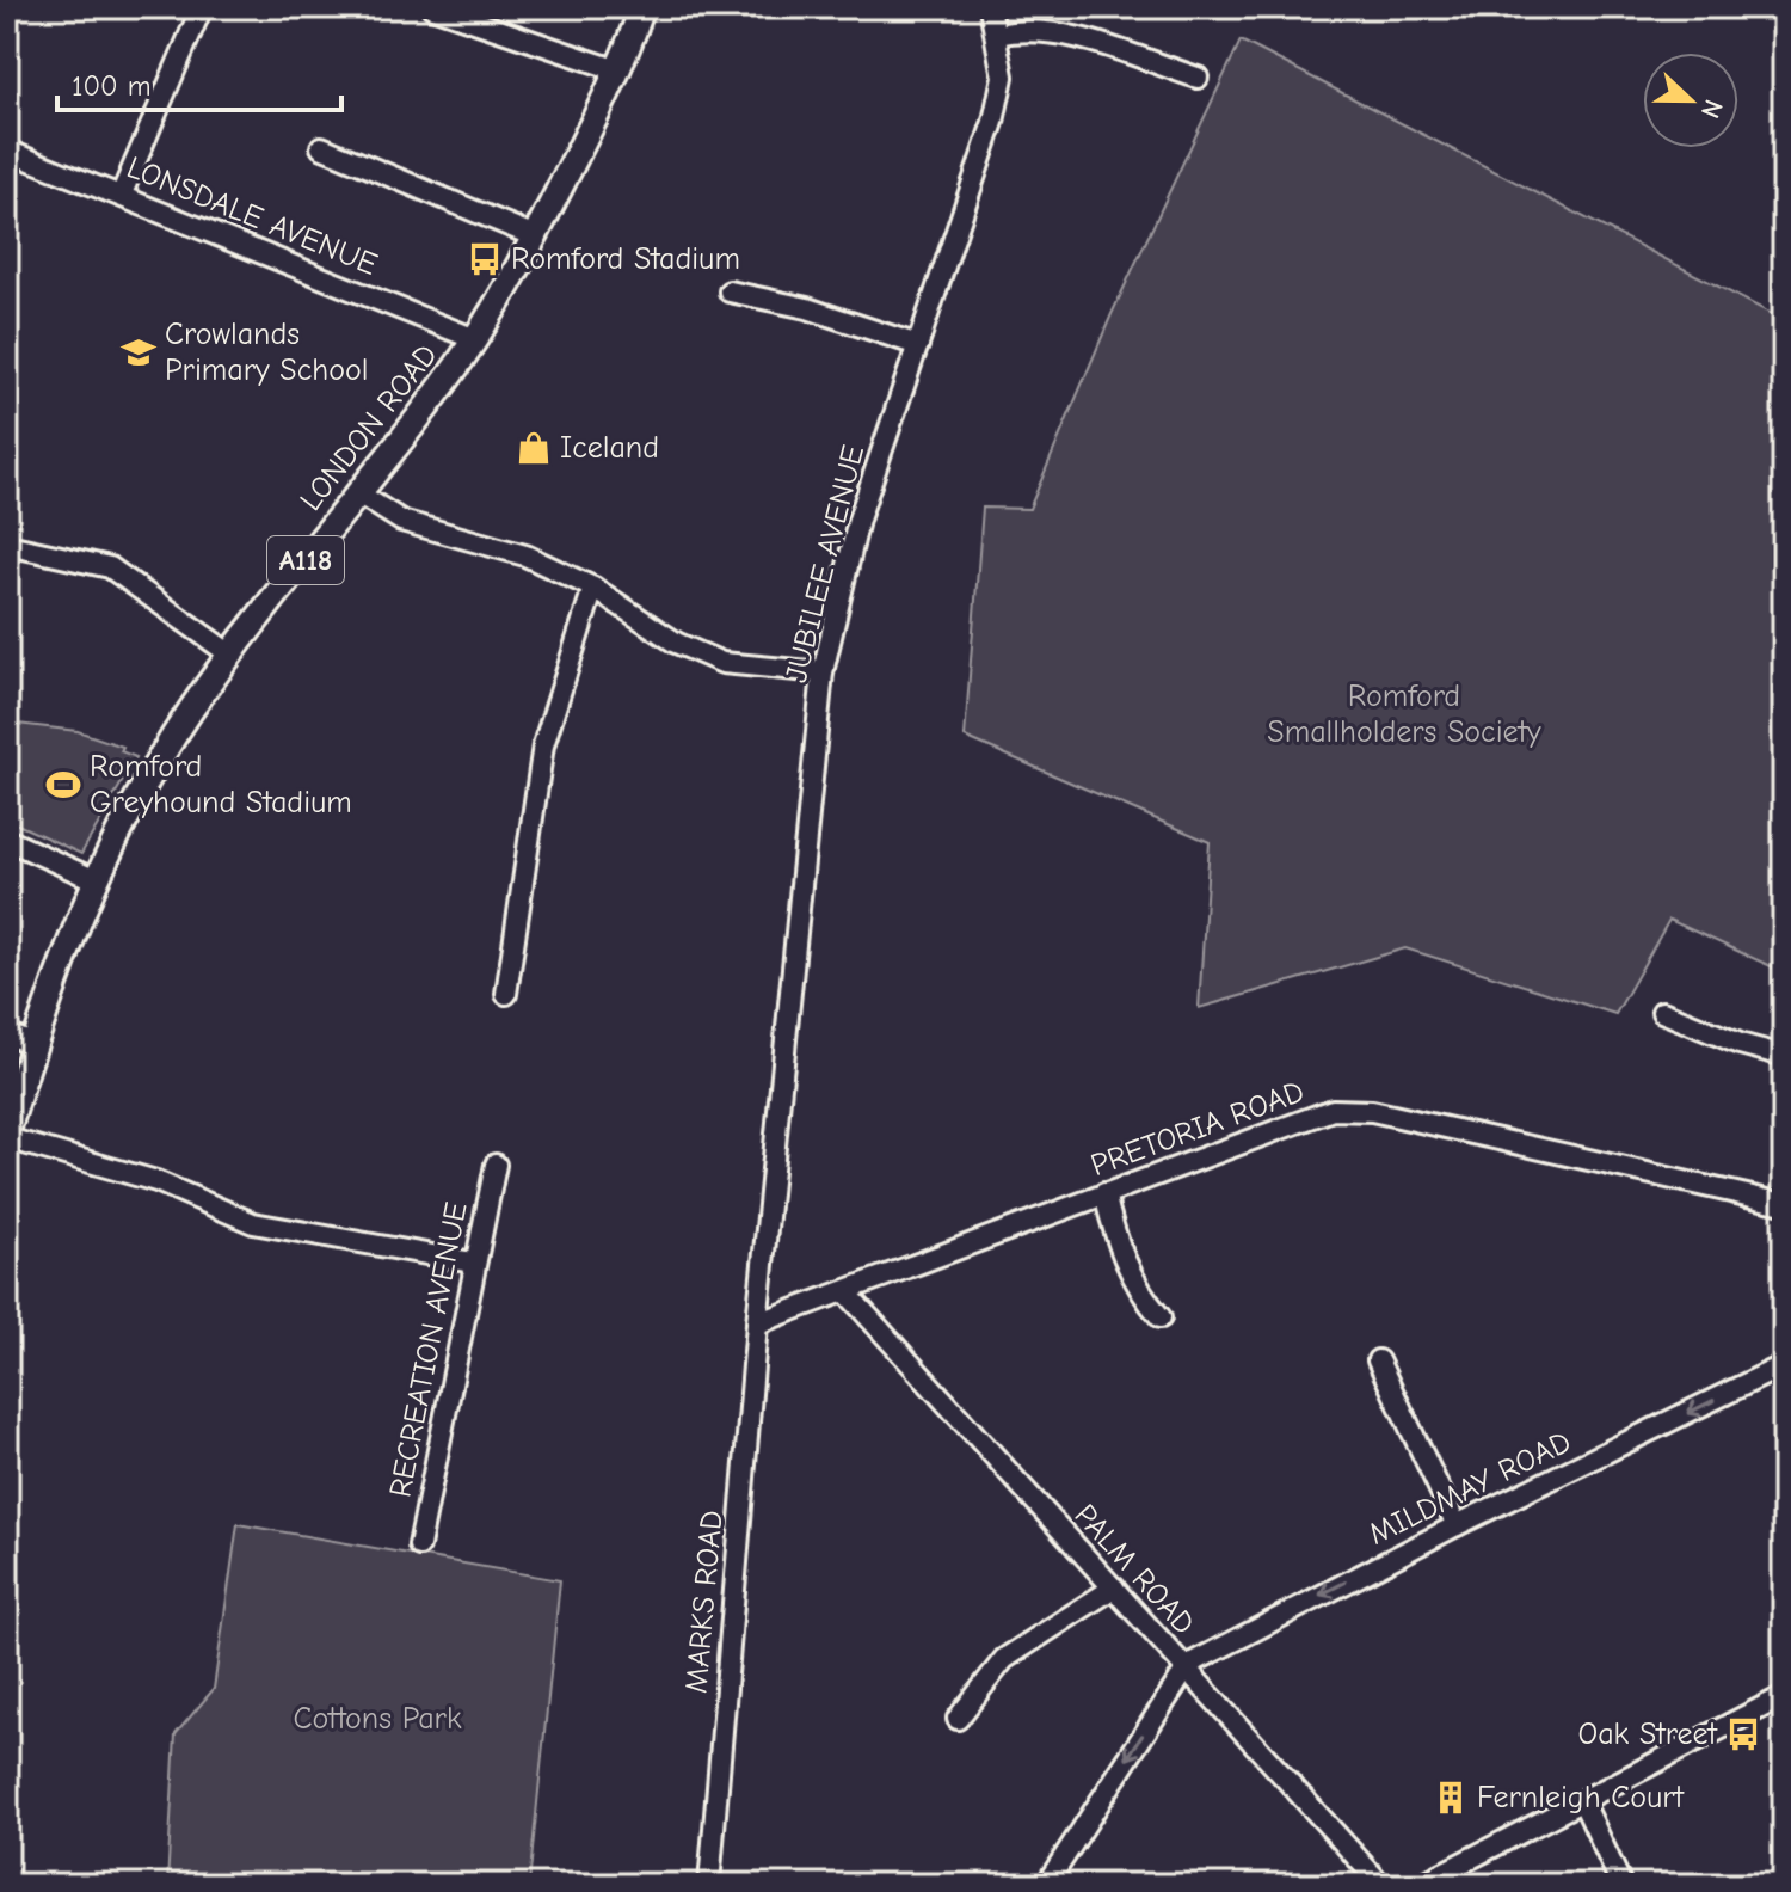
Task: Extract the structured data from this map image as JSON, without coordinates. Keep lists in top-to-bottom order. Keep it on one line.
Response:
{"streets":{"main road":["LONDON ROAD","A118"],"street":["LONSDALE AVENUE","JUBILEE AVENUE","PRETORIA ROAD","RECREATION AVENUE","MILDMAY ROAD","PALM ROAD","MARKS ROAD"]},"crossings":[["LONSDALE AVENUE","LONDON ROAD"],["JUBILEE AVENUE","PRETORIA ROAD"],["JUBILEE AVENUE","MARKS ROAD"],["PRETORIA ROAD","PALM ROAD"],["PRETORIA ROAD","MARKS ROAD"],["MILDMAY ROAD","PALM ROAD"]],"one_way":["MILDMAY ROAD"],"parks":["Romford Smallholders Society","Cottons Park"],"places":{"bus stop":["Romford Stadium","Oak Street"],"school or university":["Crowlands Primary School"],"shop":["Iceland"],"sports":["Romford Greyhound Stadium"],"building":["Fernleigh Court"]},"scale_bar":"100 m","north":"right"}
